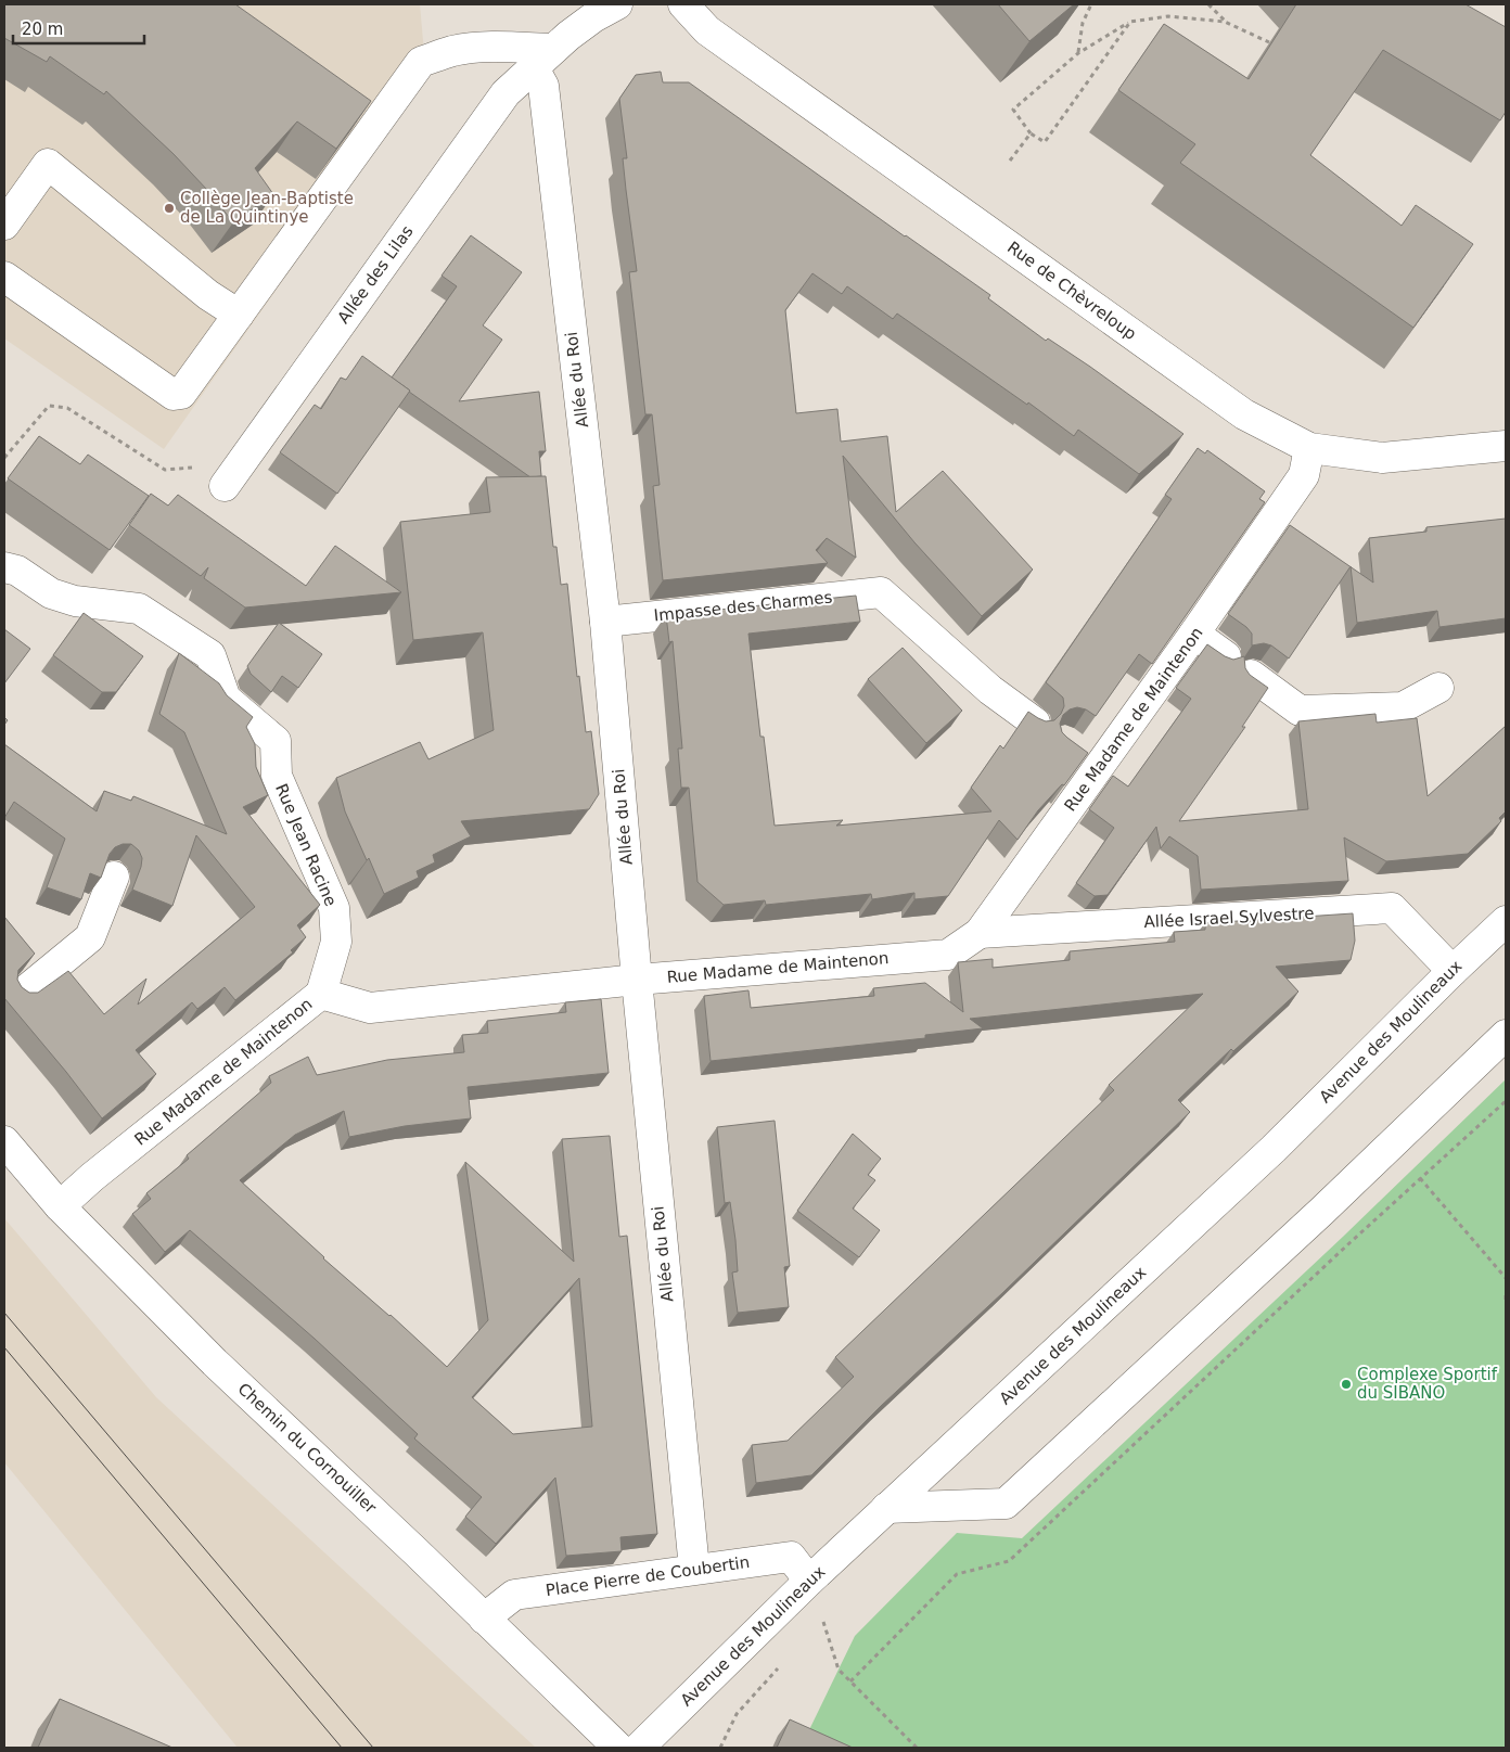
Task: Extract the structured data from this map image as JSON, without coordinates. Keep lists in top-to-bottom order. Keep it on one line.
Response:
{"streets":{"street":["Allée des Lilas","Rue de Chèvreloup","Allée du Roi","Impasse des Charmes","Rue Madame de Maintenon","Rue Jean Racine","Allée Israel Sylvestre","Avenue des Moulineaux","Chemin du Cornouiller","Place Pierre de Coubertin"]},"crossings":[["Allée des Lilas","Allée du Roi"],["Rue de Chèvreloup","Rue Madame de Maintenon"],["Allée du Roi","Impasse des Charmes"],["Allée du Roi","Rue Madame de Maintenon"],["Allée du Roi","Place Pierre de Coubertin"],["Rue Madame de Maintenon","Rue Jean Racine"],["Rue Madame de Maintenon","Allée Israel Sylvestre"],["Rue Madame de Maintenon","Chemin du Cornouiller"],["Allée Israel Sylvestre","Avenue des Moulineaux"],["Avenue des Moulineaux","Place Pierre de Coubertin"],["Chemin du Cornouiller","Place Pierre de Coubertin"]],"places":["Collège Jean-Baptiste de La Quintinye","Complexe Sportif du SIBANO"],"scale_bar":"20 m"}
